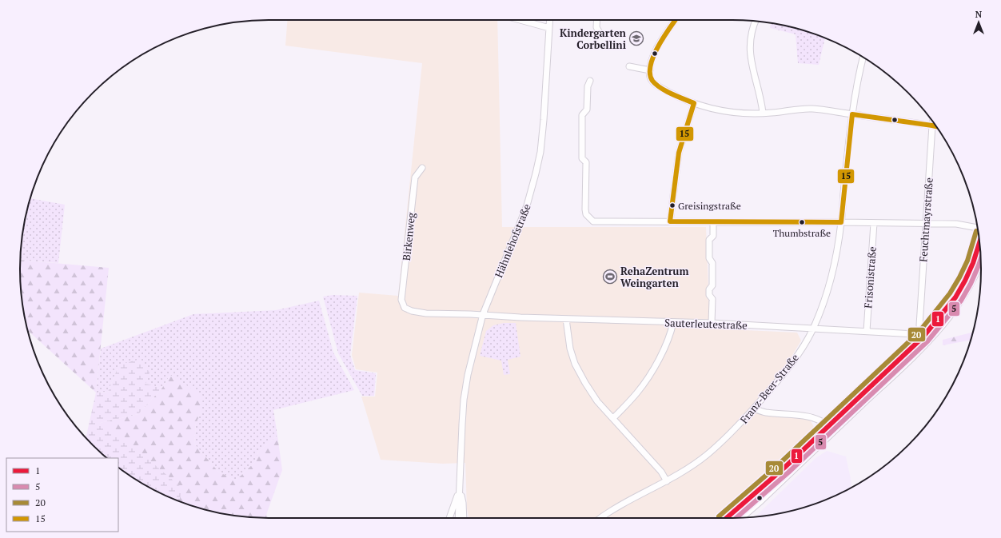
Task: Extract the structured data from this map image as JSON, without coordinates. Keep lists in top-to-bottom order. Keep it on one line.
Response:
{"streets":{"street":["Feuchtmayrstraße","Birkenweg","Hähnlehofstraße","Frisonistraße","Sauterleutestraße","Franz-Beer-Straße"]},"crossings":[["Birkenweg","Sauterleutestraße"],["Hähnlehofstraße","Sauterleutestraße"],["Frisonistraße","Sauterleutestraße"],["Sauterleutestraße","Franz-Beer-Straße"]],"places":{"school or university":["Kindergarten Corbellini"],"other":["Greisingstraße","Thumbstraße"],"sports":["RehaZentrum Weingarten"]},"lines":["transit line 15","transit line 20","transit line 1","transit line 5"],"legend":["1","5","20","15"],"north":"top"}
